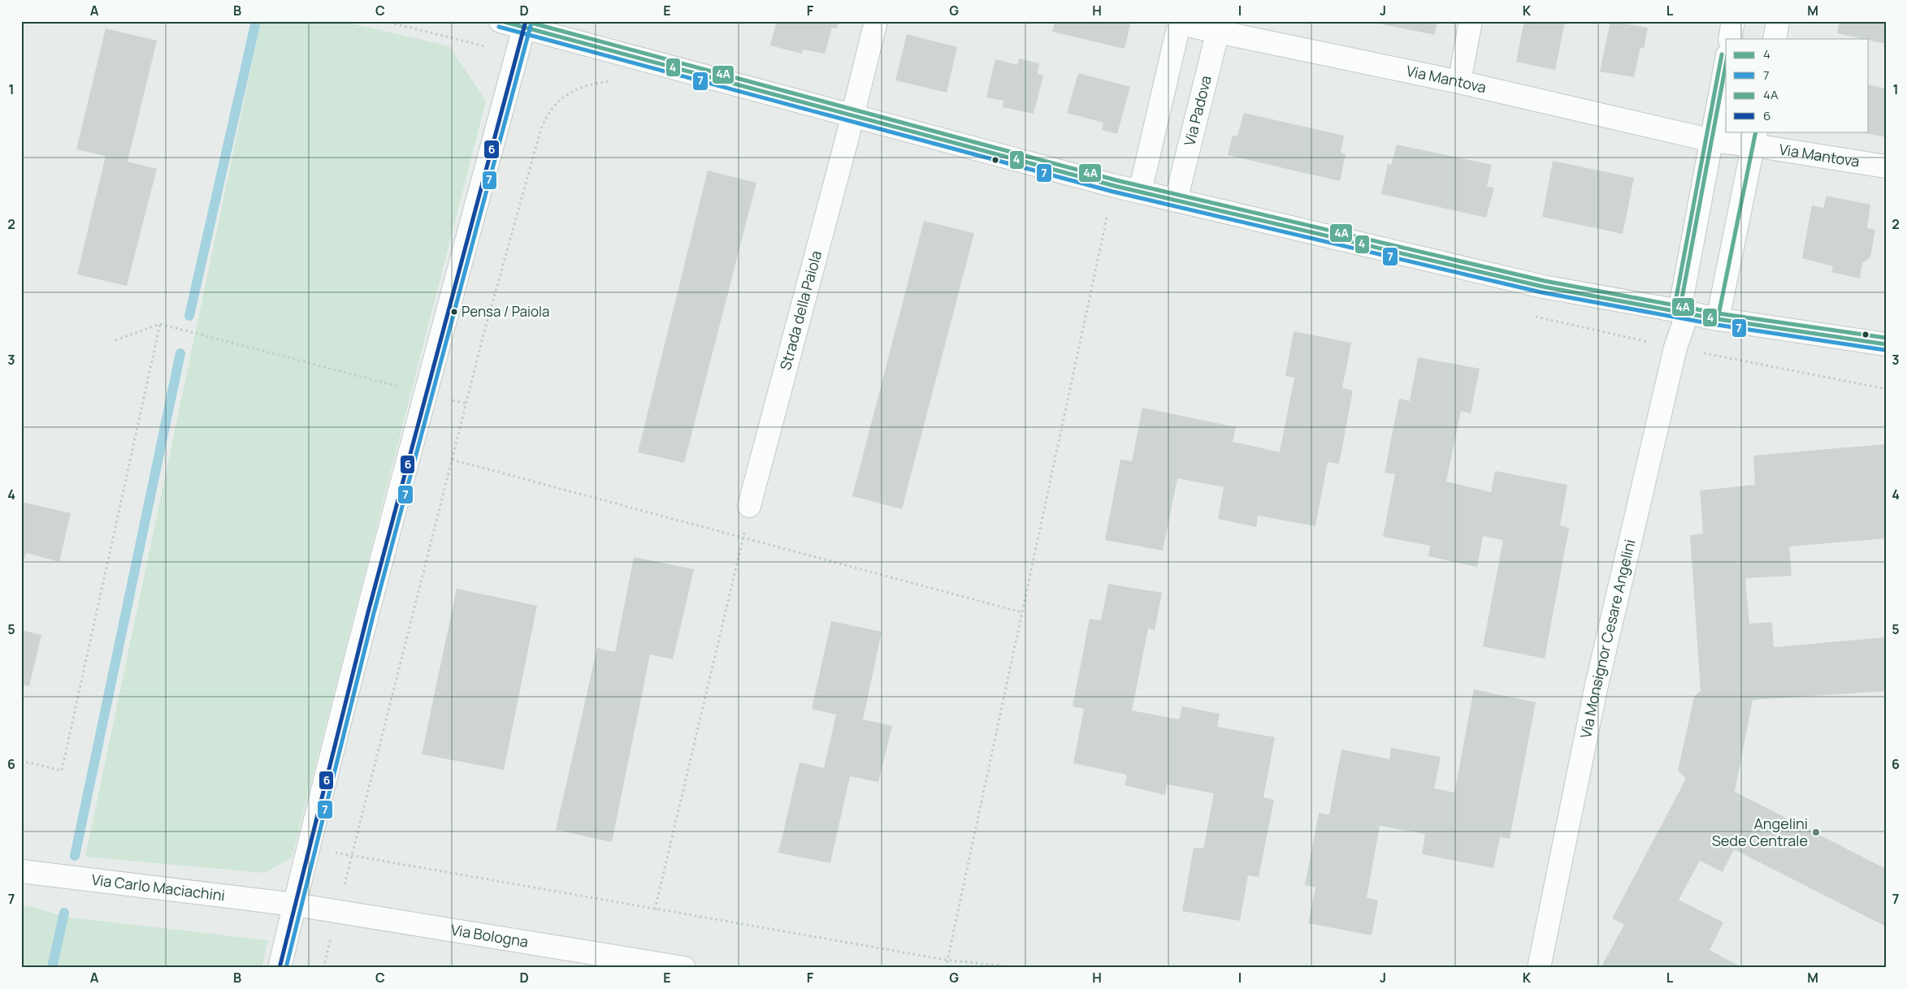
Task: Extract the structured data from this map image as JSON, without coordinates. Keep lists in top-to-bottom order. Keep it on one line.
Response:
{"streets":{"street":["Via Mantova","Via Padova","Strada della Paiola","Via Monsignor Cesare Angelini","Via Carlo Maciachini","Via Bologna"]},"crossings":[["Via Mantova","Via Padova"],["Via Mantova","Via Monsignor Cesare Angelini"],["Via Carlo Maciachini","Via Bologna"]],"places":["Pensa / Paiola","Angelini Sede Centrale"],"lines":["transit line 4","transit line 4A","transit line 6","transit line 7"],"legend":["4","7","4A","6"],"grid":{"columns":["A","B","C","D","E","F","G","H","I","J","K","L","M"],"rows":["1","2","3","4","5","6","7"]}}
